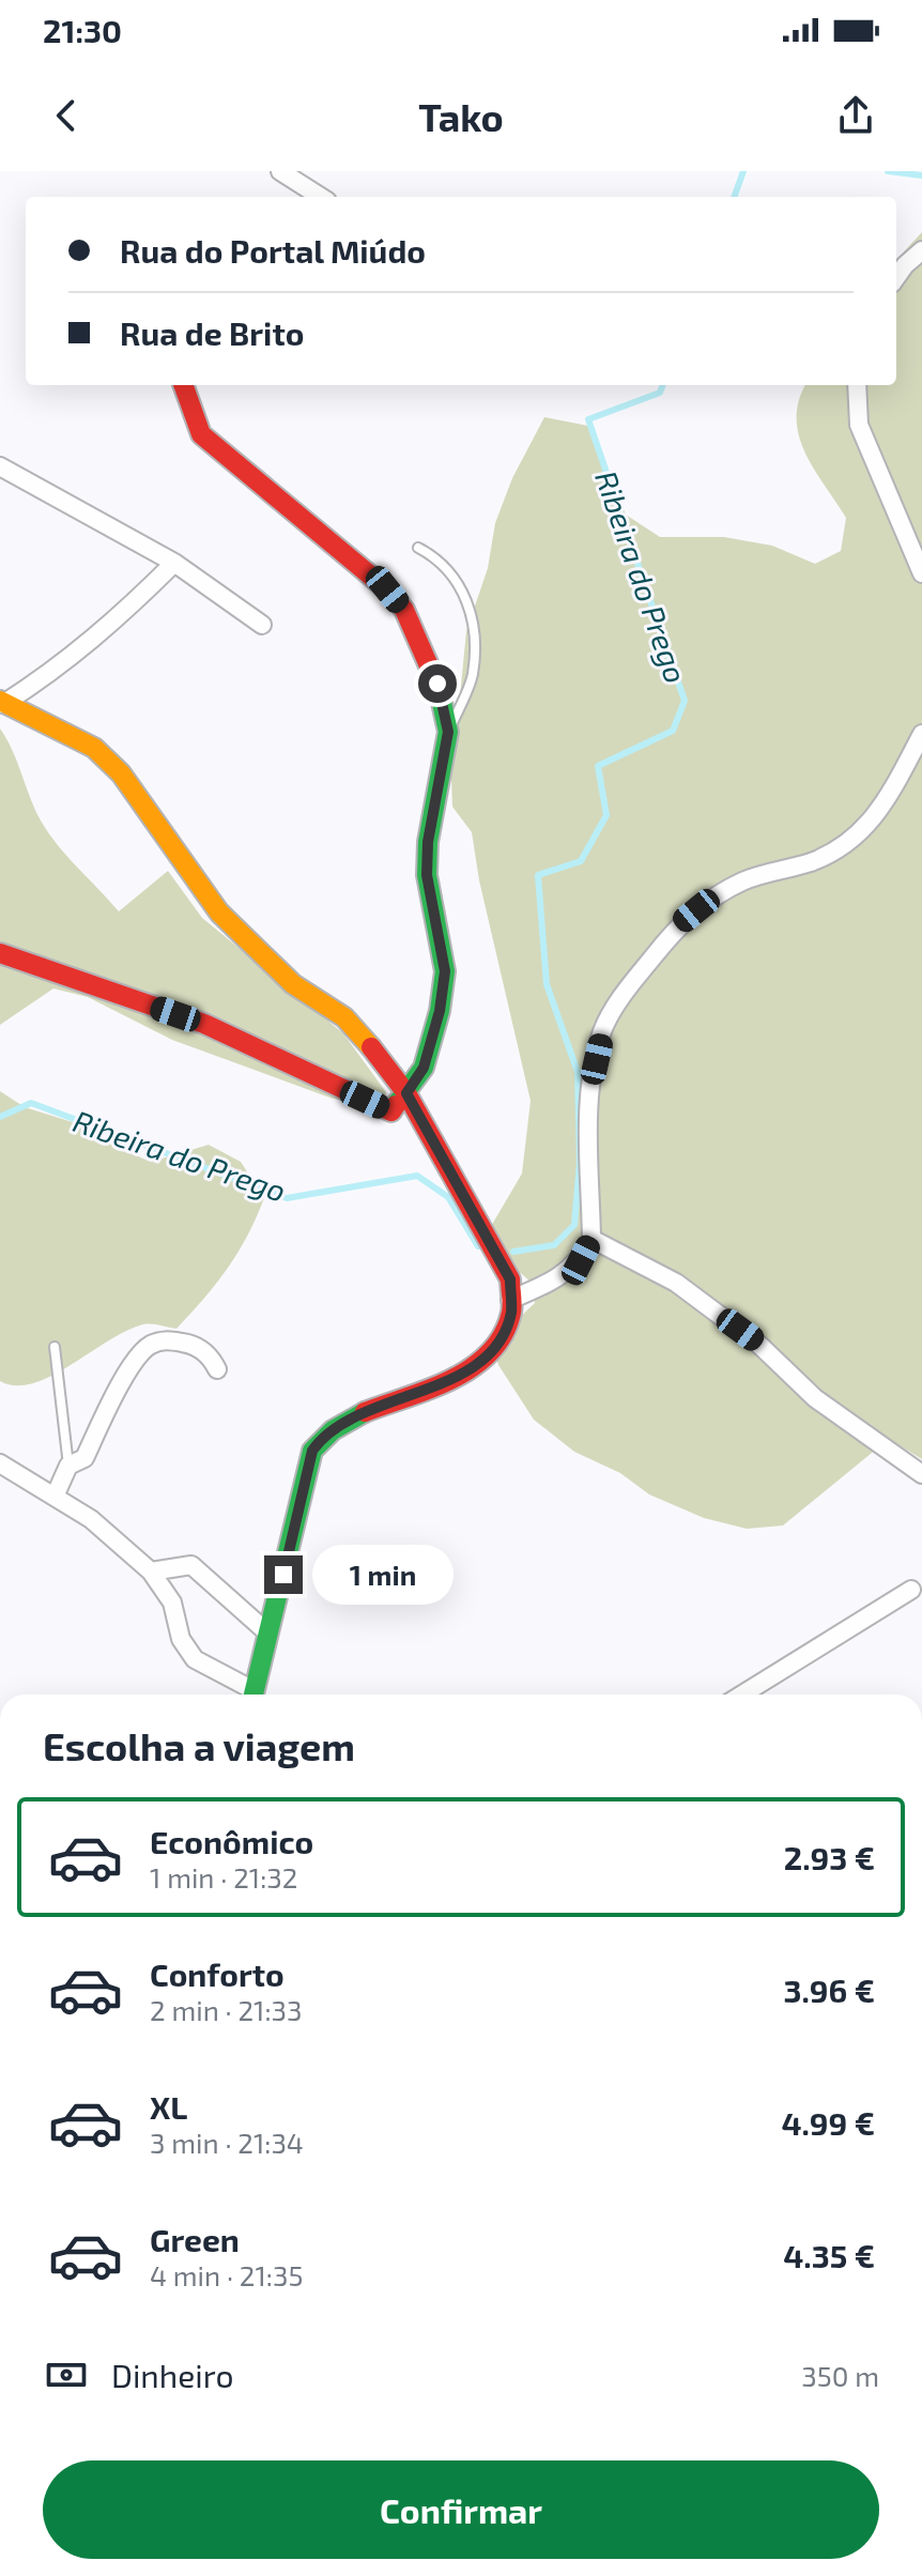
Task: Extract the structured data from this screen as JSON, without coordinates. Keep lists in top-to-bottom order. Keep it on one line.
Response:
{"water":["Ribeira do Prego"],"page":{"status":"21:30","header":"Tako","banner":["Rua do Portal Miúdo","Rua de Brito"],"bubble":"1 min","heading":"Escolha a viagem","list":[{"name":"Econômico","note":"1 min · 21:32","value":"2.93 €"},{"name":"Conforto","note":"2 min · 21:33","value":"3.96 €"},{"name":"XL","note":"3 min · 21:34","value":"4.99 €"},{"name":"Green","note":"4 min · 21:35","value":"4.35 €"}],"pay":["Dinheiro","350 m"],"buttons":"Confirmar"}}
